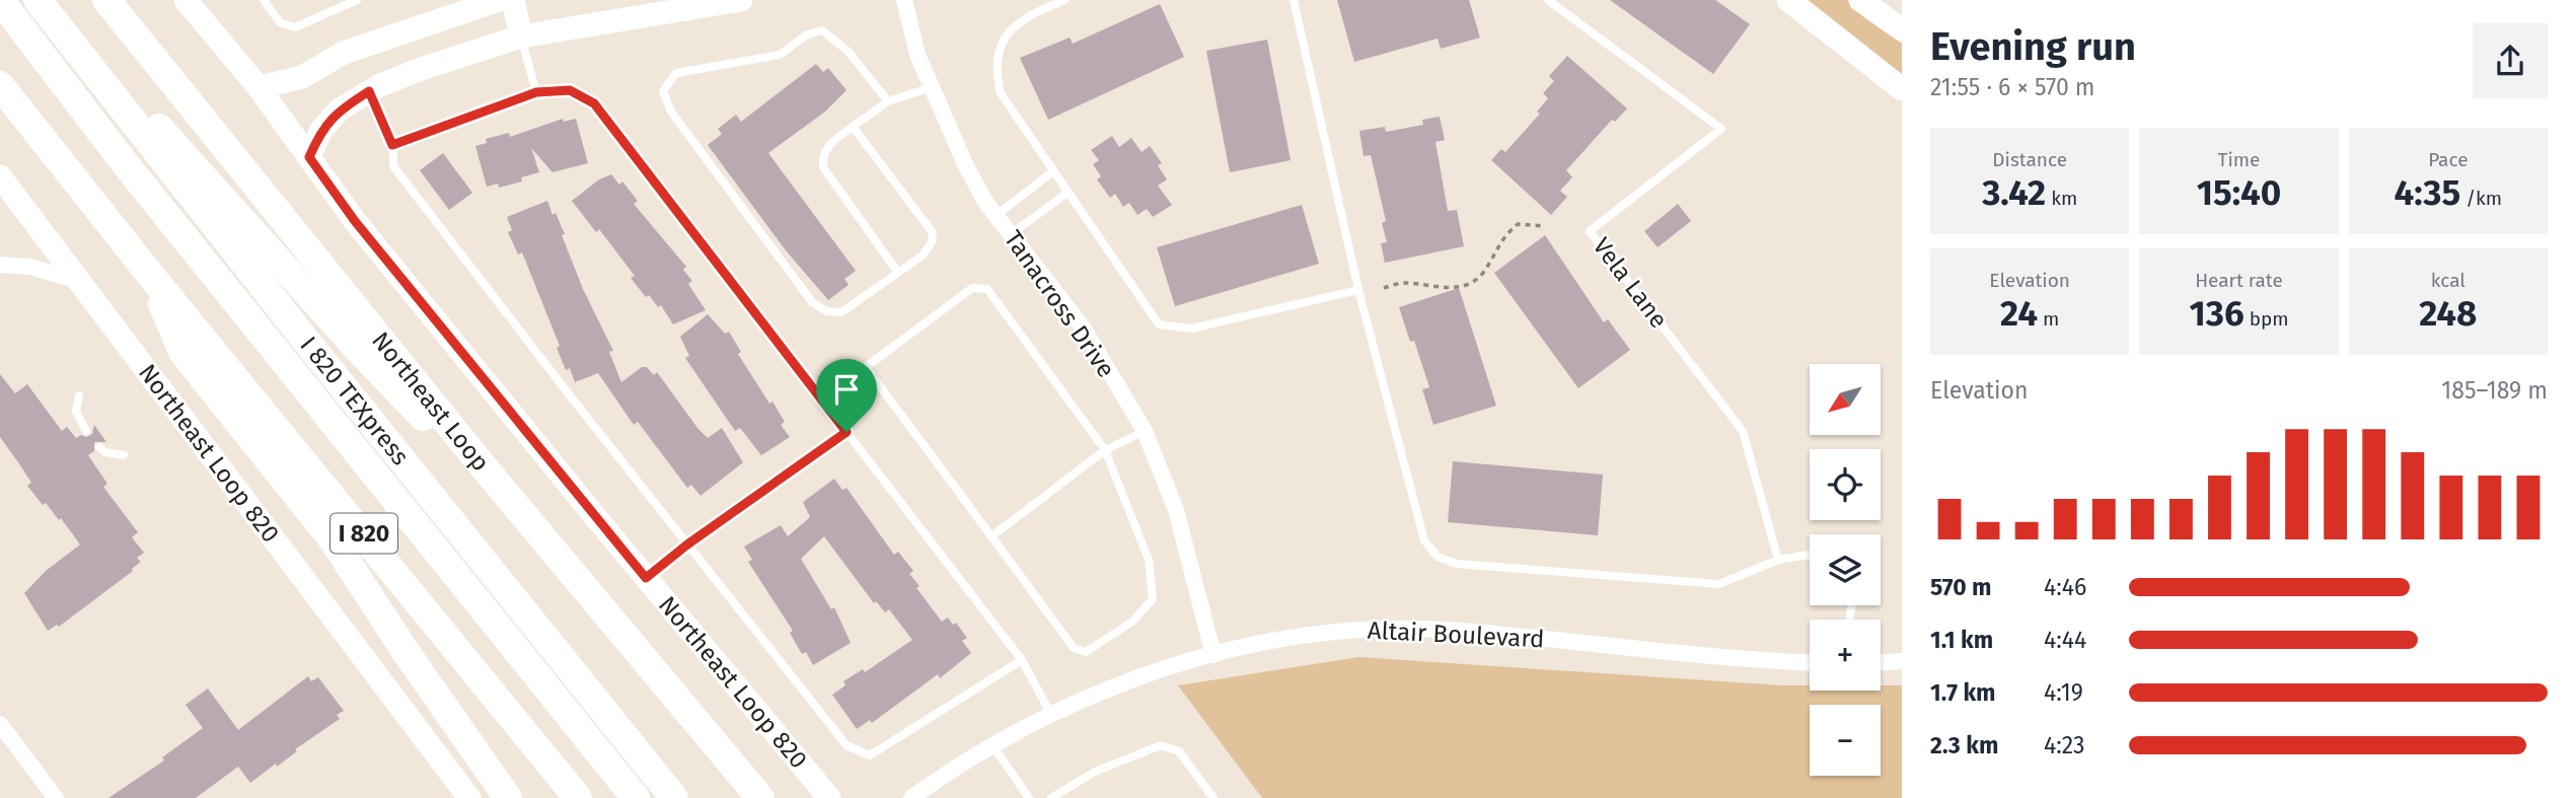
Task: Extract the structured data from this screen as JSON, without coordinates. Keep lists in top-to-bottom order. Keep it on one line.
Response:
{"streets":{"highway":["I 820 TEXpress","Northeast Loop","I 820"],"main road":["Northeast Loop 820"],"street":["Tanacross Drive","Altair Boulevard"],"lane":["Vela Lane"]},"crossings":[["Tanacross Drive","Altair Boulevard"]],"north":"bottom left","page":{"heading":["Evening run","21:55 · 6 × 570 m"],"stats":[["Distance","3.42 km"],["Time","15:40"],["Pace","4:35 /km"],["Elevation","24 m"],["Heart rate","136 bpm"],["kcal","248"]],"chart":["Elevation","185–189 m"],"map_buttons":["+","−"],"list":[{"name":"570 m","note":"4:46"},{"name":"1.1 km","note":"4:44"},{"name":"1.7 km","note":"4:19"},{"name":"2.3 km","note":"4:23"}]}}
